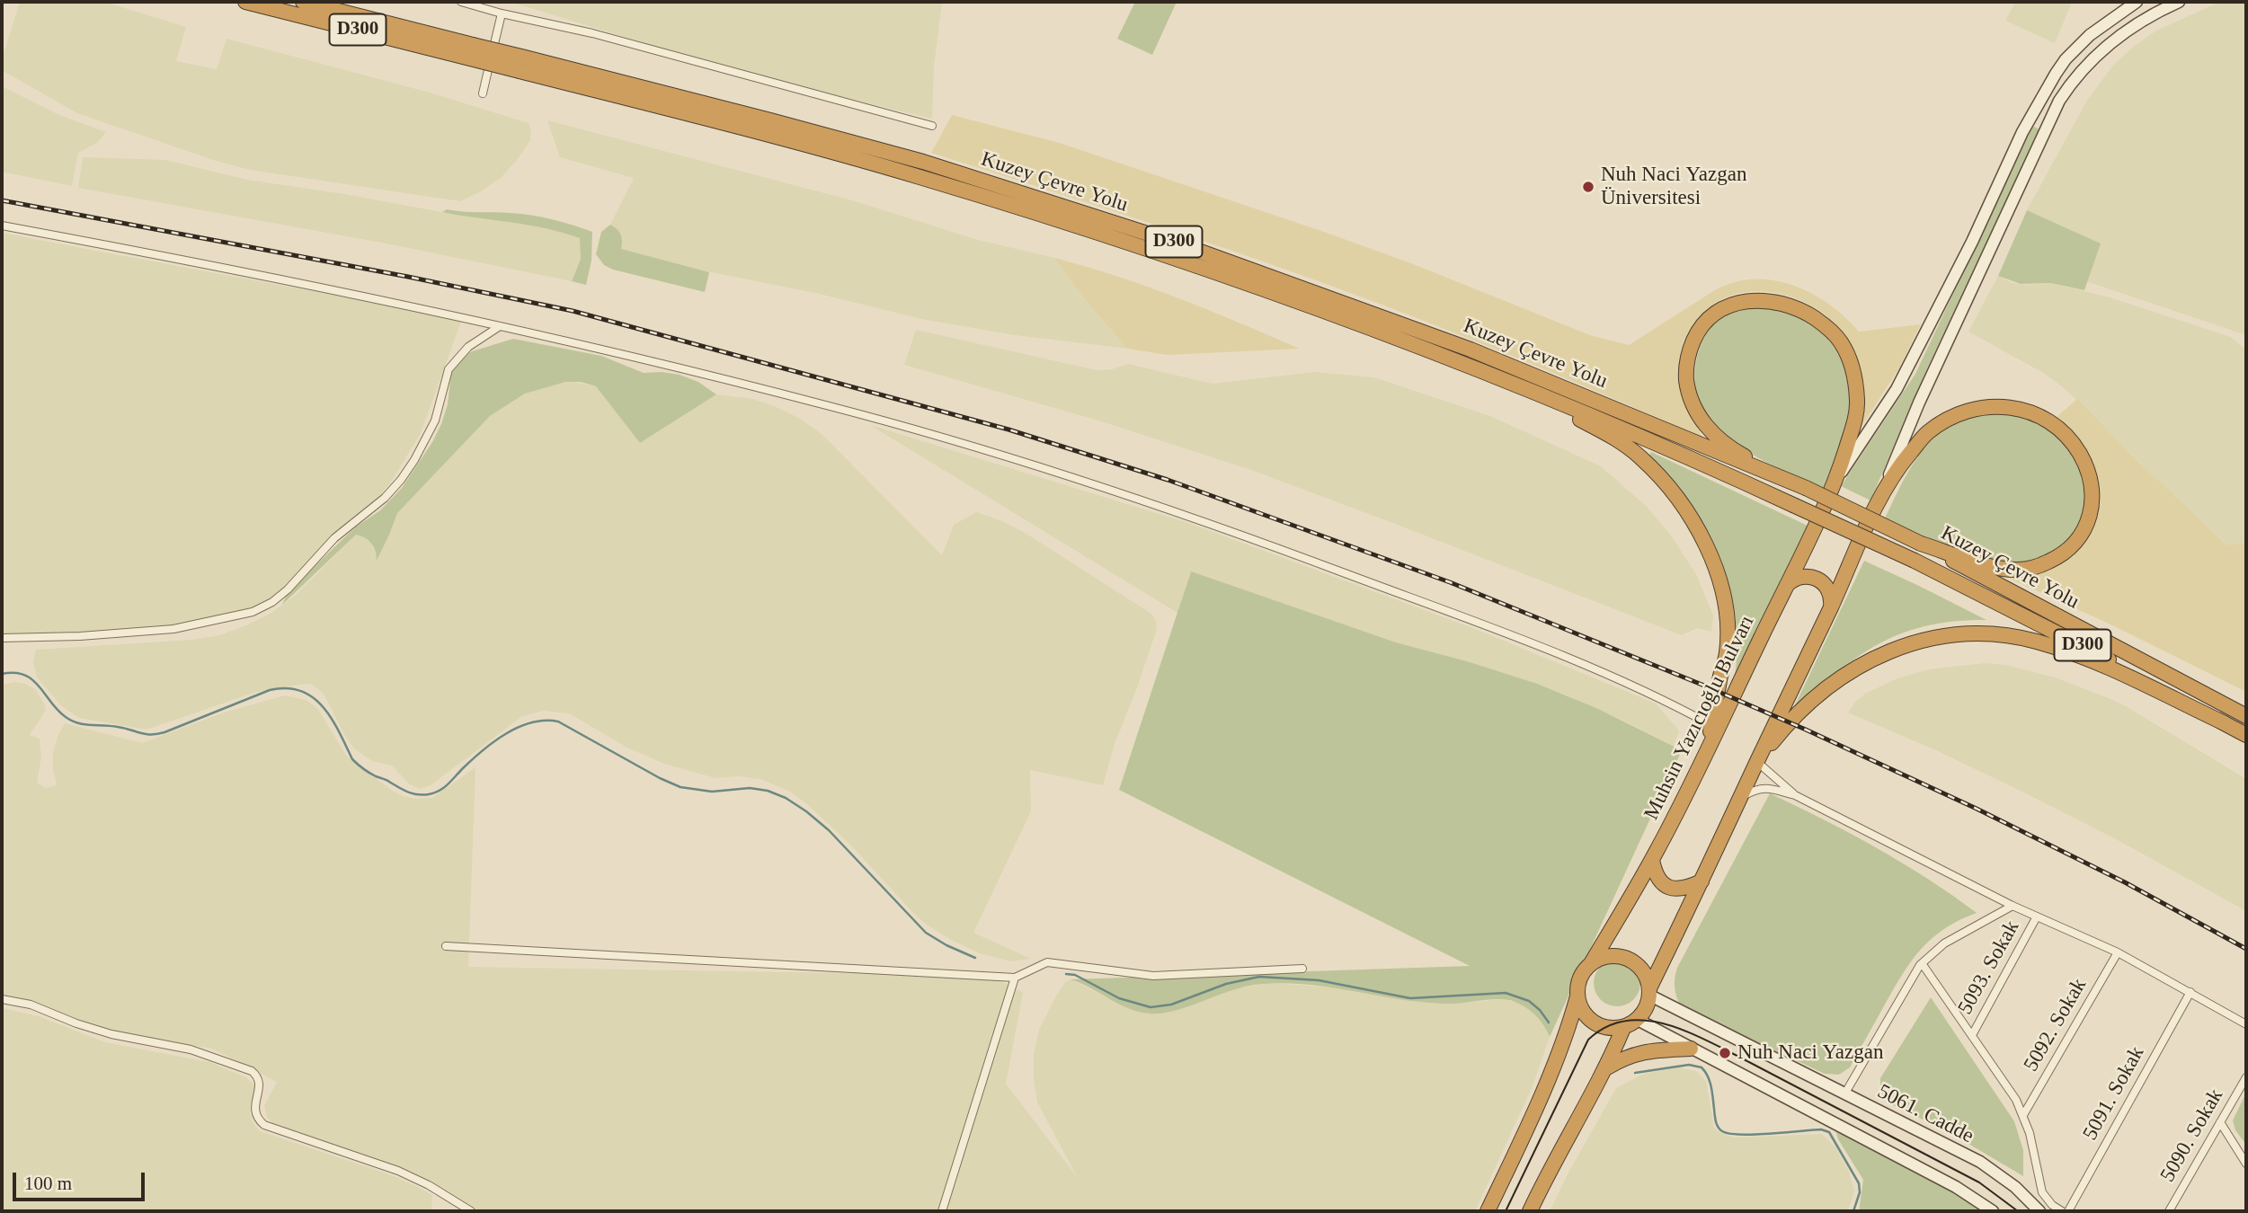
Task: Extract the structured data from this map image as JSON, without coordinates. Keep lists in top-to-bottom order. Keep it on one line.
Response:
{"streets":{"highway":["D300","Kuzey Çevre Yolu","Muhsin Yazıcıoğlu Bulvarı"],"street":["5093. Sokak","5092. Sokak","5091. Sokak","5061. Cadde","5090. Sokak"]},"crossings":[["D300","Kuzey Çevre Yolu"],["D300","Muhsin Yazıcıoğlu Bulvarı"],["Kuzey Çevre Yolu","Muhsin Yazıcıoğlu Bulvarı"],["Muhsin Yazıcıoğlu Bulvarı","5061. Cadde"]],"places":["Nuh Naci Yazgan Üniversitesi","Nuh Naci Yazgan"],"scale_bar":"100 m"}
